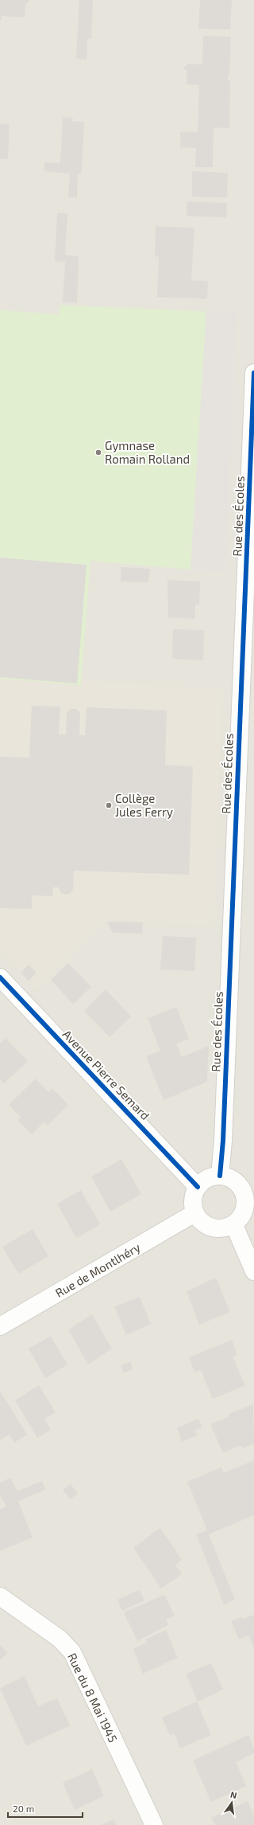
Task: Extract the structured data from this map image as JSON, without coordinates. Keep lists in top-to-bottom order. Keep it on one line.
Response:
{"streets":{"street":["Rue des Écoles","Avenue Pierre Semard","Rue de Montlhéry","Rue du 8 Mai 1945"]},"crossings":[["Rue des Écoles","Avenue Pierre Semard"],["Rue des Écoles","Rue de Montlhéry"],["Avenue Pierre Semard","Rue de Montlhéry"]],"places":["Gymnase Romain Rolland","Collège Jules Ferry"],"scale_bar":"20 m","north":"top"}
